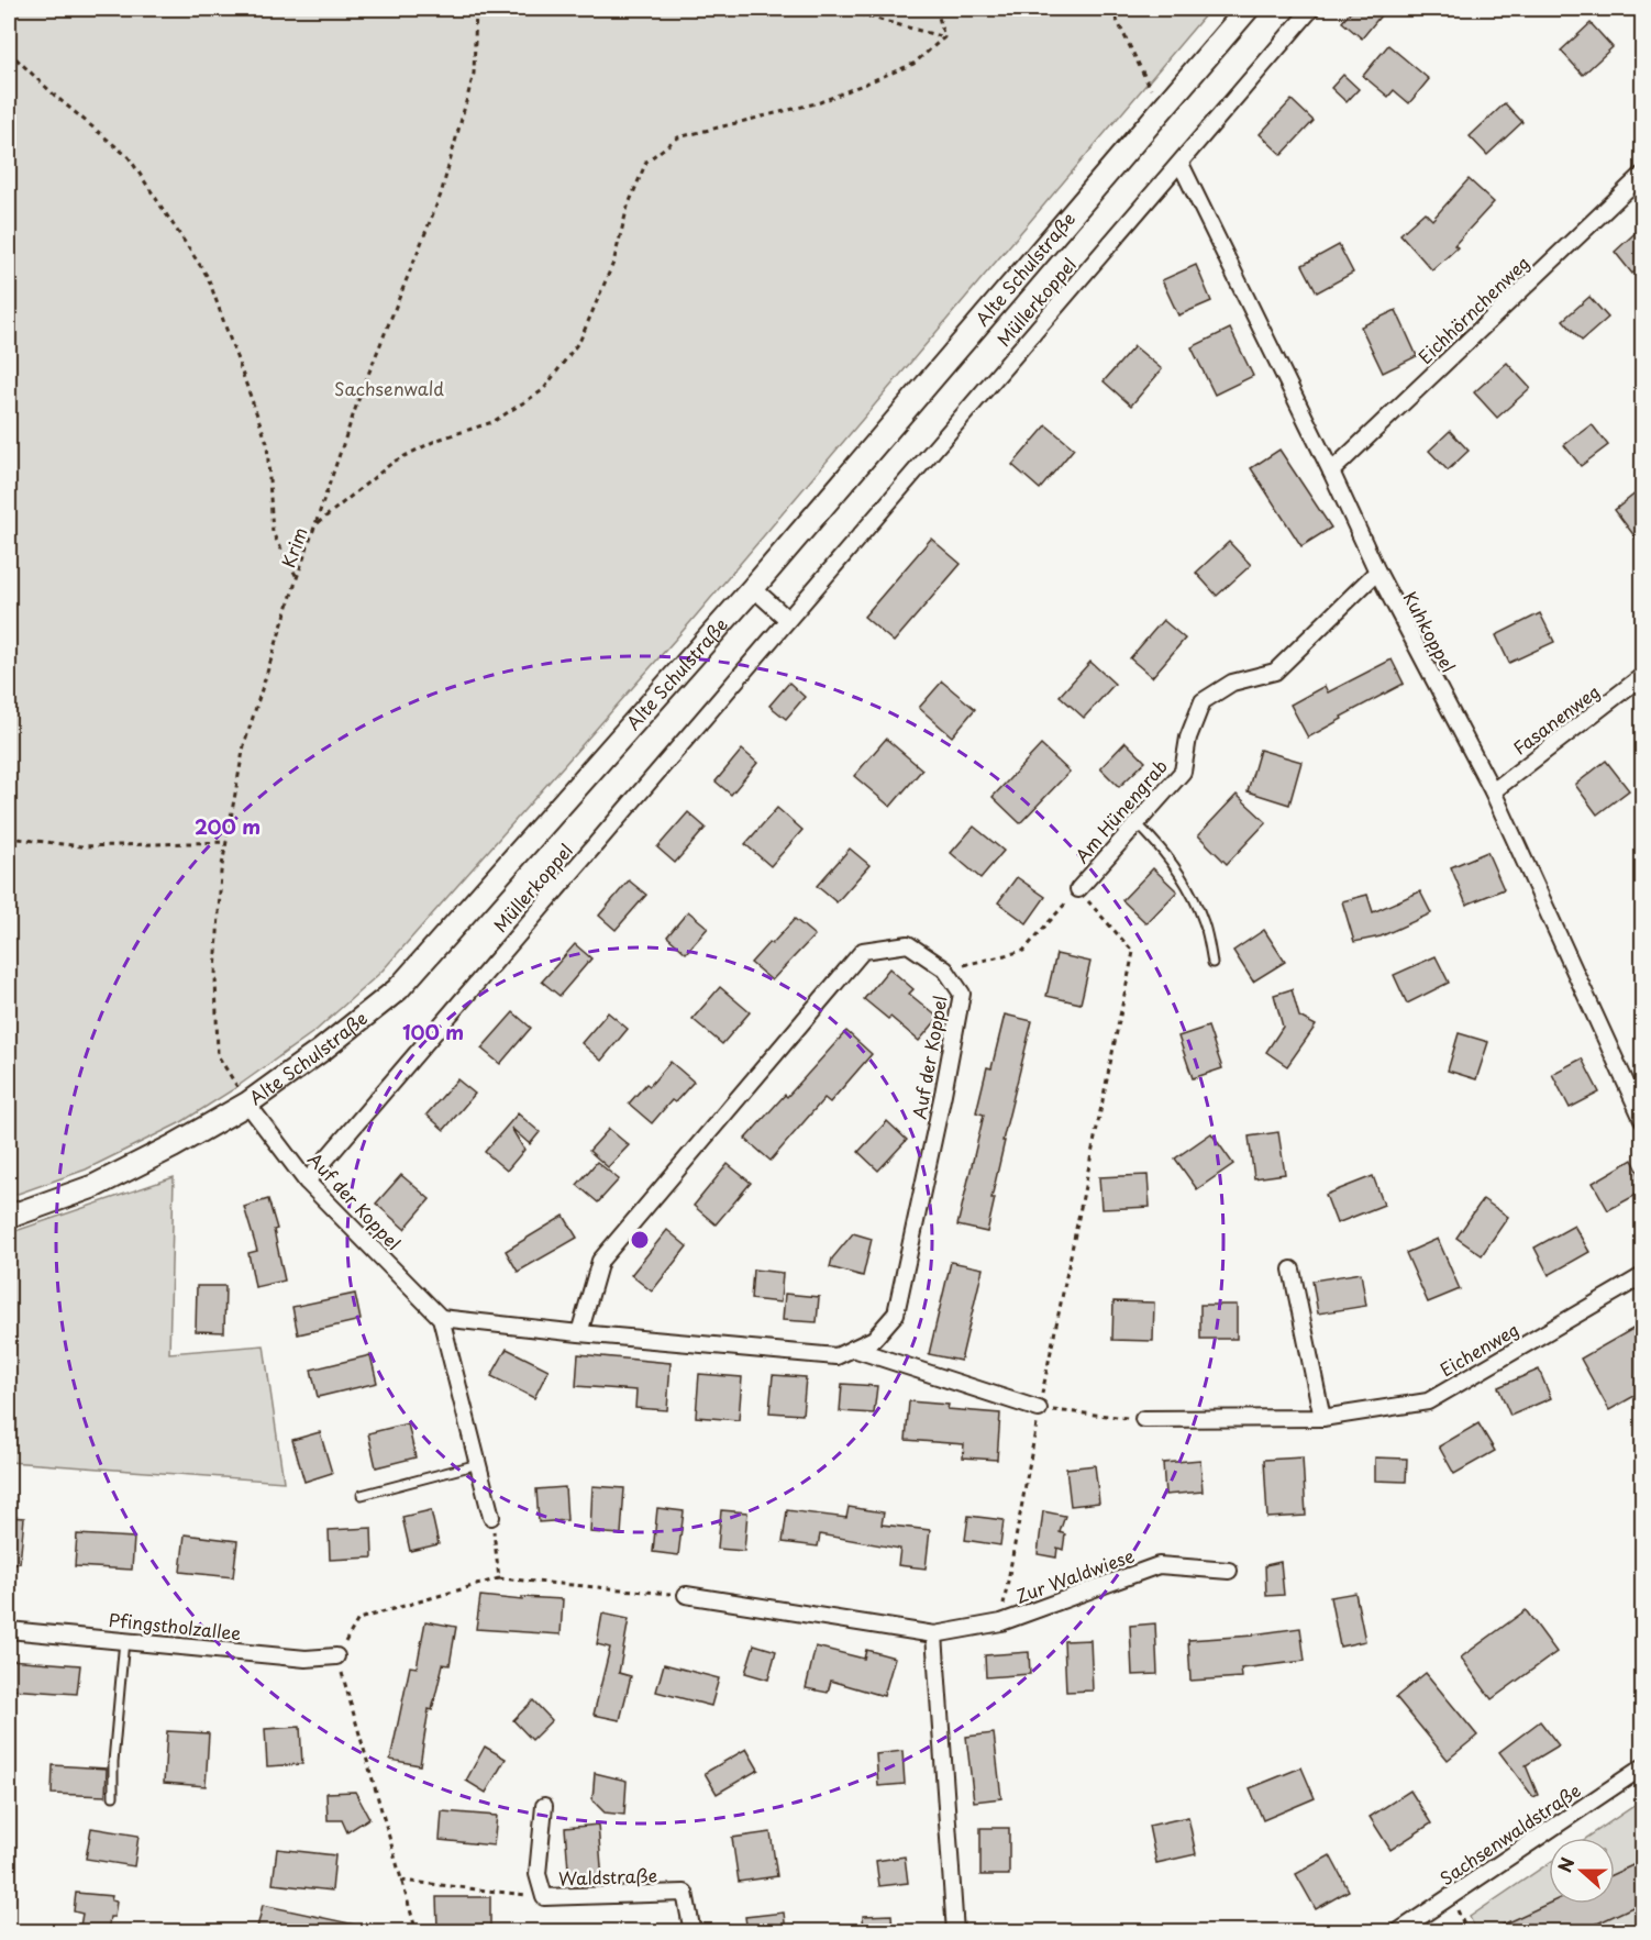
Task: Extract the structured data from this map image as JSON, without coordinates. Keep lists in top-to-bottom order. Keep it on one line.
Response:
{"streets":{"main road":["Alte Schulstraße"],"street":["Müllerkoppel","Eichhörnchenweg","Kuhkoppel","Fasanenweg","Am Hünengrab","Auf der Koppel","Eichenweg","Zur Waldwiese","Pfingstholzallee","Sachsenwaldstraße","Waldstraße"],"path":["Krim"]},"crossings":[["Alte Schulstraße","Krim"],["Alte Schulstraße","Auf der Koppel"],["Müllerkoppel","Kuhkoppel"],["Müllerkoppel","Auf der Koppel"],["Eichhörnchenweg","Kuhkoppel"],["Krim","Auf der Koppel"],["Kuhkoppel","Fasanenweg"],["Kuhkoppel","Am Hünengrab"]],"parks":["Sachsenwald"],"north":"left","rings":["200 m","100 m"]}
